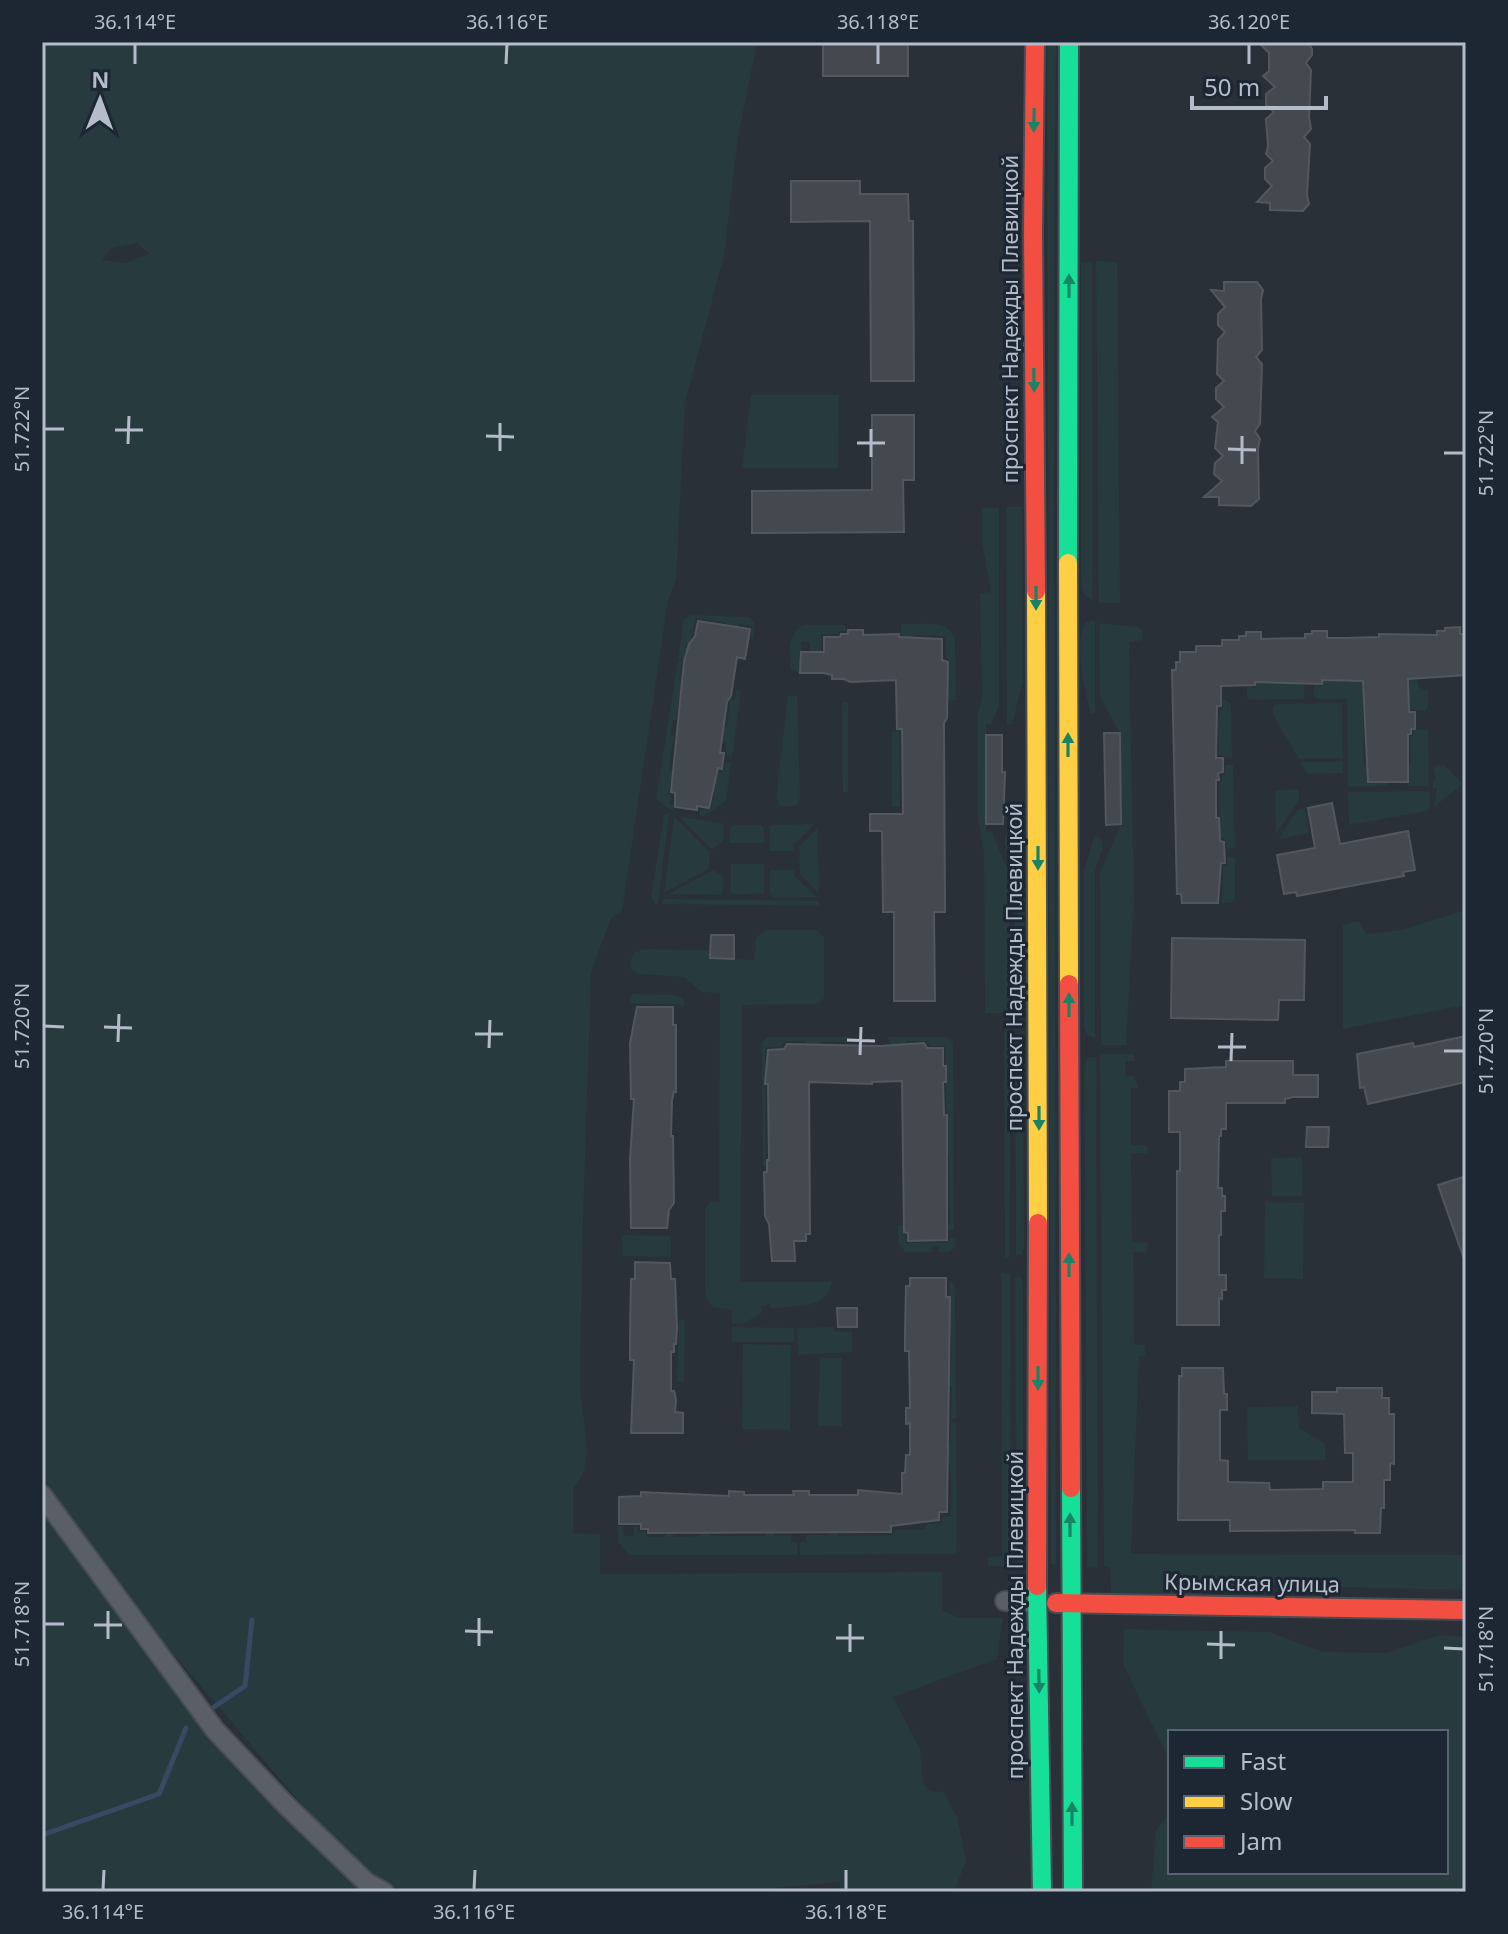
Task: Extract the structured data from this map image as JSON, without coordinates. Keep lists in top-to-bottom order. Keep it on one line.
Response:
{"streets":{"main road":["проспект Надежды Плевицкой","Крымская улица"]},"crossings":[["проспект Надежды Плевицкой","Крымская улица"]],"legend":["Fast","Slow","Jam"],"scale_bar":"50 m","north":"top","coordinates":["36.114°E","36.116°E","36.118°E","36.120°E","51.722°N","51.720°N","51.718°N"]}
